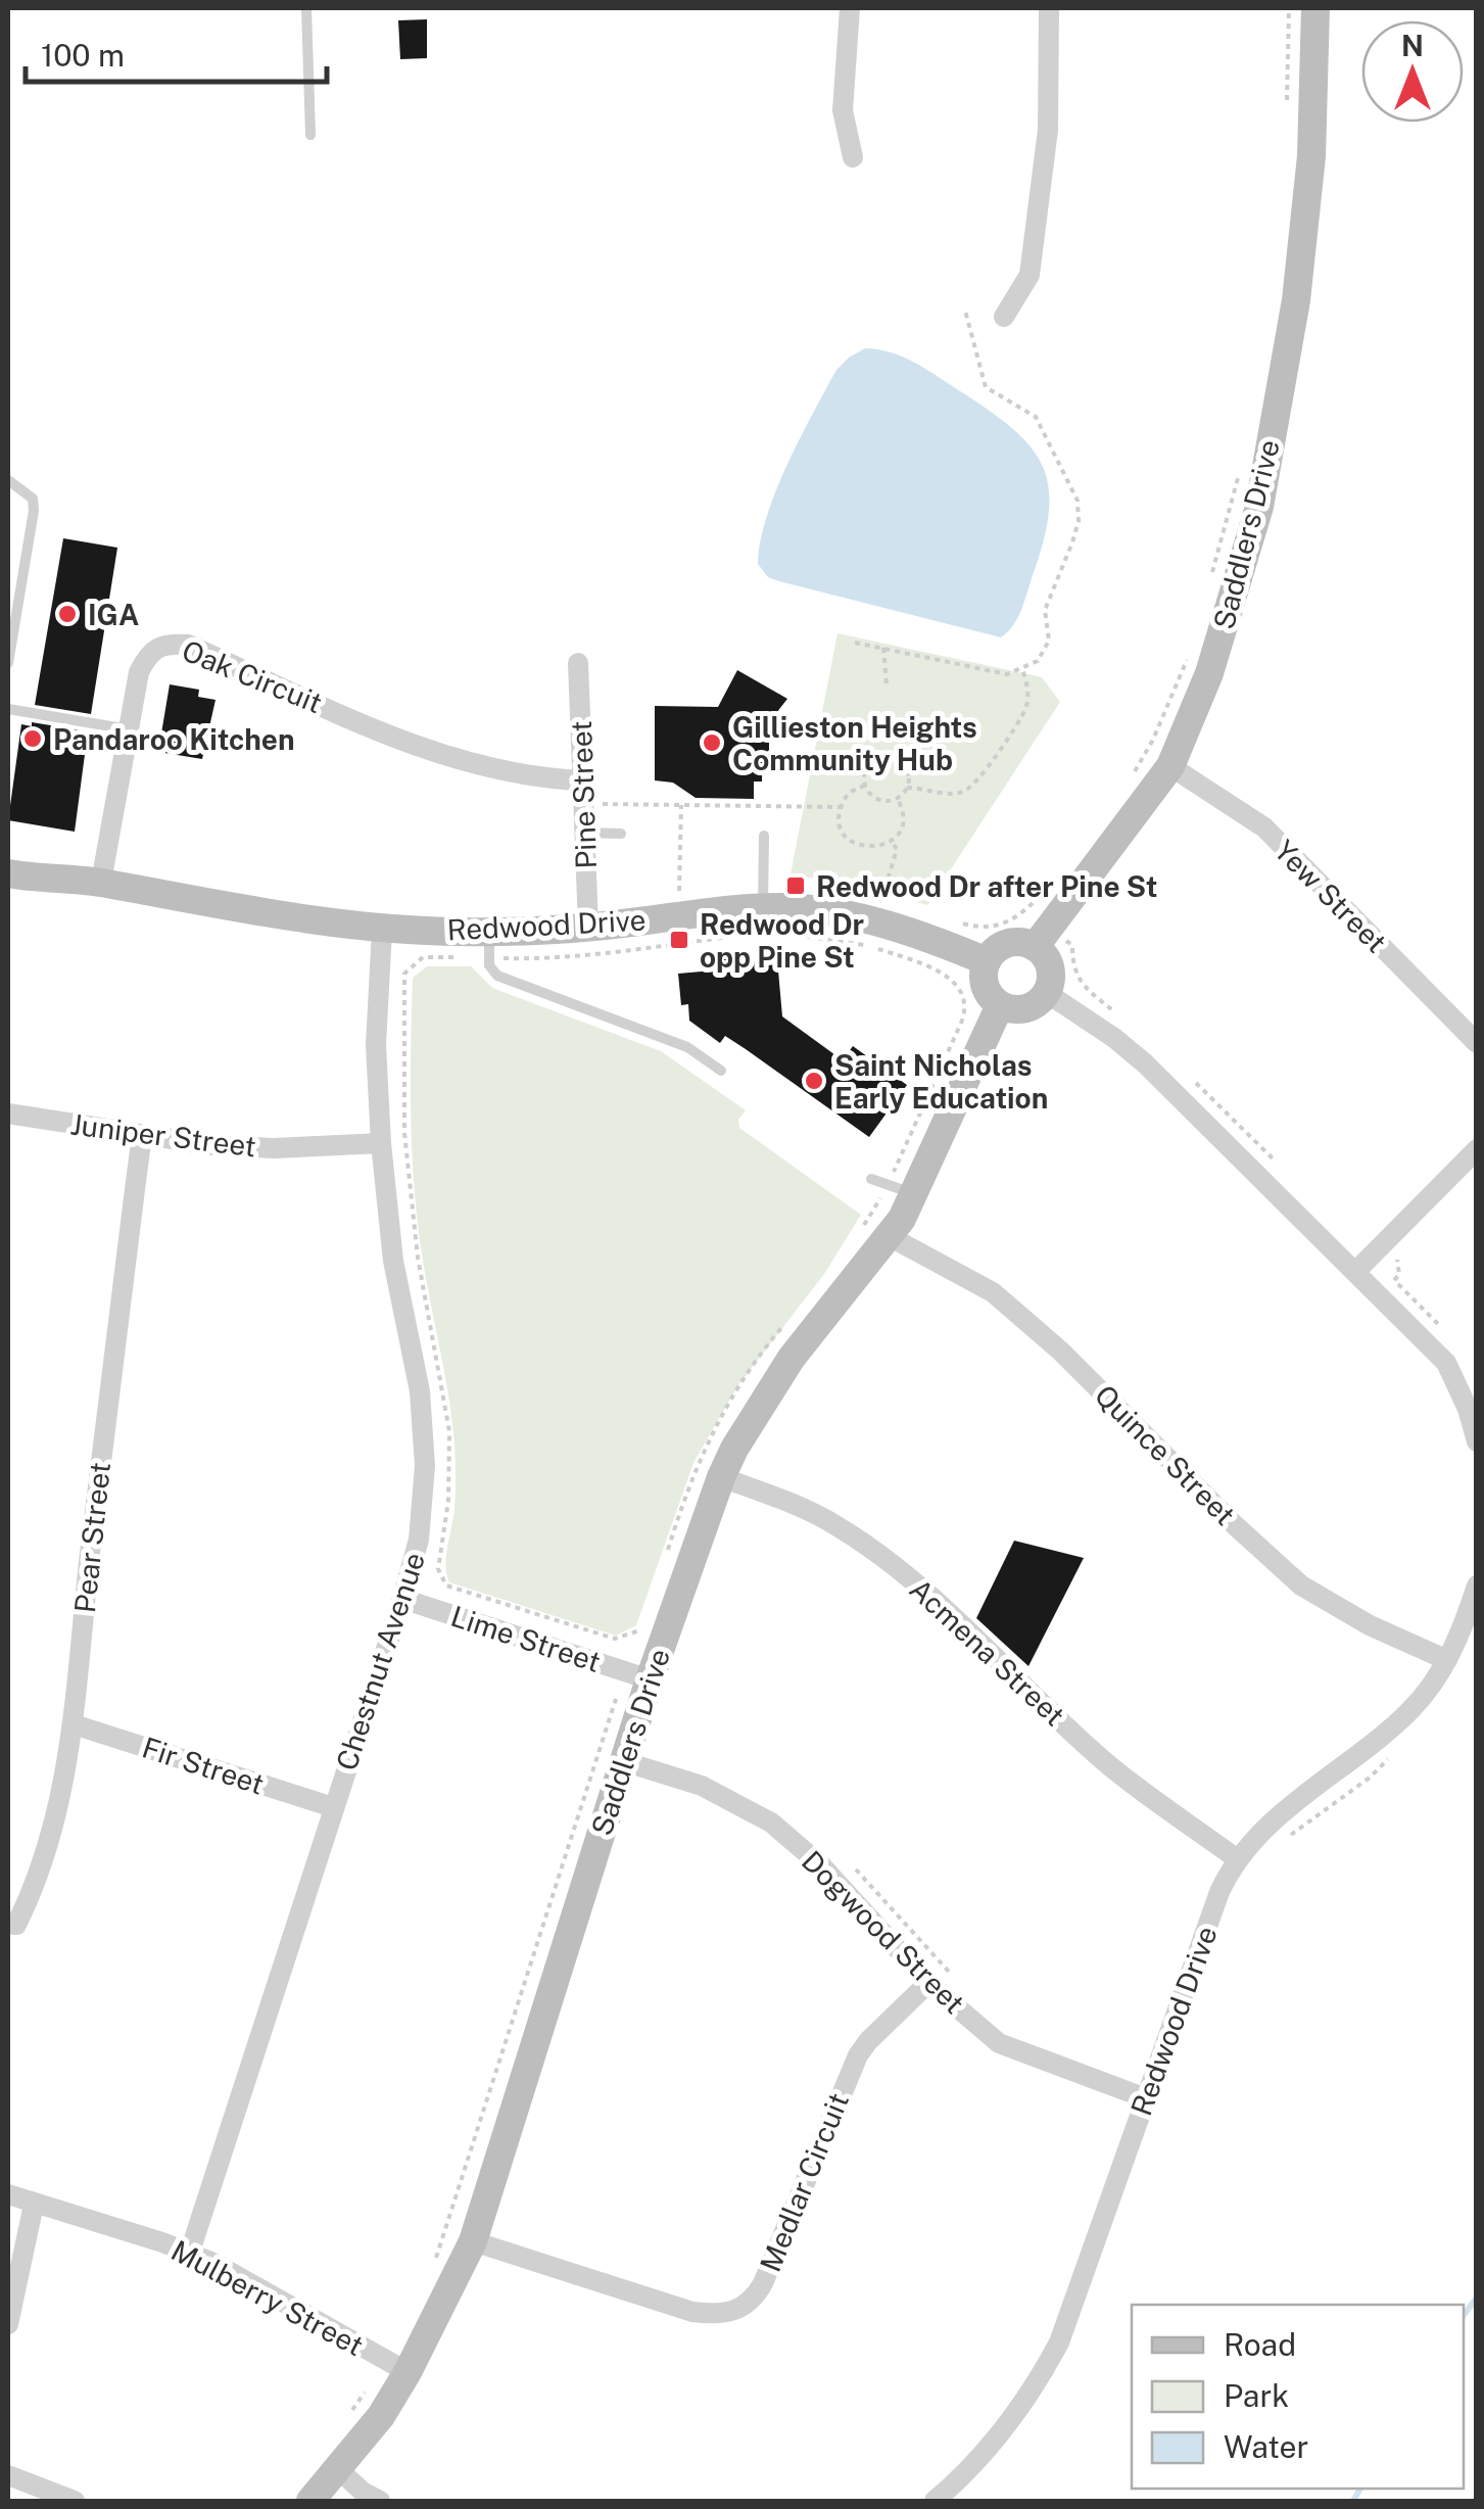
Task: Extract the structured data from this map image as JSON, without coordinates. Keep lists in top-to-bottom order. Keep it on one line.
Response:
{"streets":{"street":["Saddlers Drive","Oak Circuit","Pine Street","Yew Street","Redwood Drive","Juniper Street","Quince Street","Pear Street","Lime Street","Acmena Street","Chestnut Avenue","Fir Street","Dogwood Street","Medlar Circuit","Mulberry Street"]},"crossings":[["Saddlers Drive","Yew Street"],["Saddlers Drive","Redwood Drive"],["Saddlers Drive","Quince Street"],["Saddlers Drive","Lime Street"],["Saddlers Drive","Acmena Street"],["Saddlers Drive","Dogwood Street"],["Saddlers Drive","Medlar Circuit"],["Saddlers Drive","Mulberry Street"],["Oak Circuit","Pine Street"],["Oak Circuit","Redwood Drive"],["Pine Street","Redwood Drive"],["Redwood Drive","Quince Street"],["Redwood Drive","Acmena Street"],["Redwood Drive","Chestnut Avenue"],["Redwood Drive","Dogwood Street"],["Juniper Street","Pear Street"],["Juniper Street","Chestnut Avenue"],["Pear Street","Fir Street"],["Lime Street","Chestnut Avenue"],["Chestnut Avenue","Fir Street"],["Chestnut Avenue","Mulberry Street"],["Dogwood Street","Medlar Circuit"]],"places":{"other":["IGA","Pandaroo Kitchen","Gillieston Heights Community Hub","Saint Nicholas Early Education"],"transit":["Redwood Dr after Pine St","Redwood Dr opp Pine St"]},"legend":["Road","Park","Water"],"scale_bar":"100 m","north":"top"}
